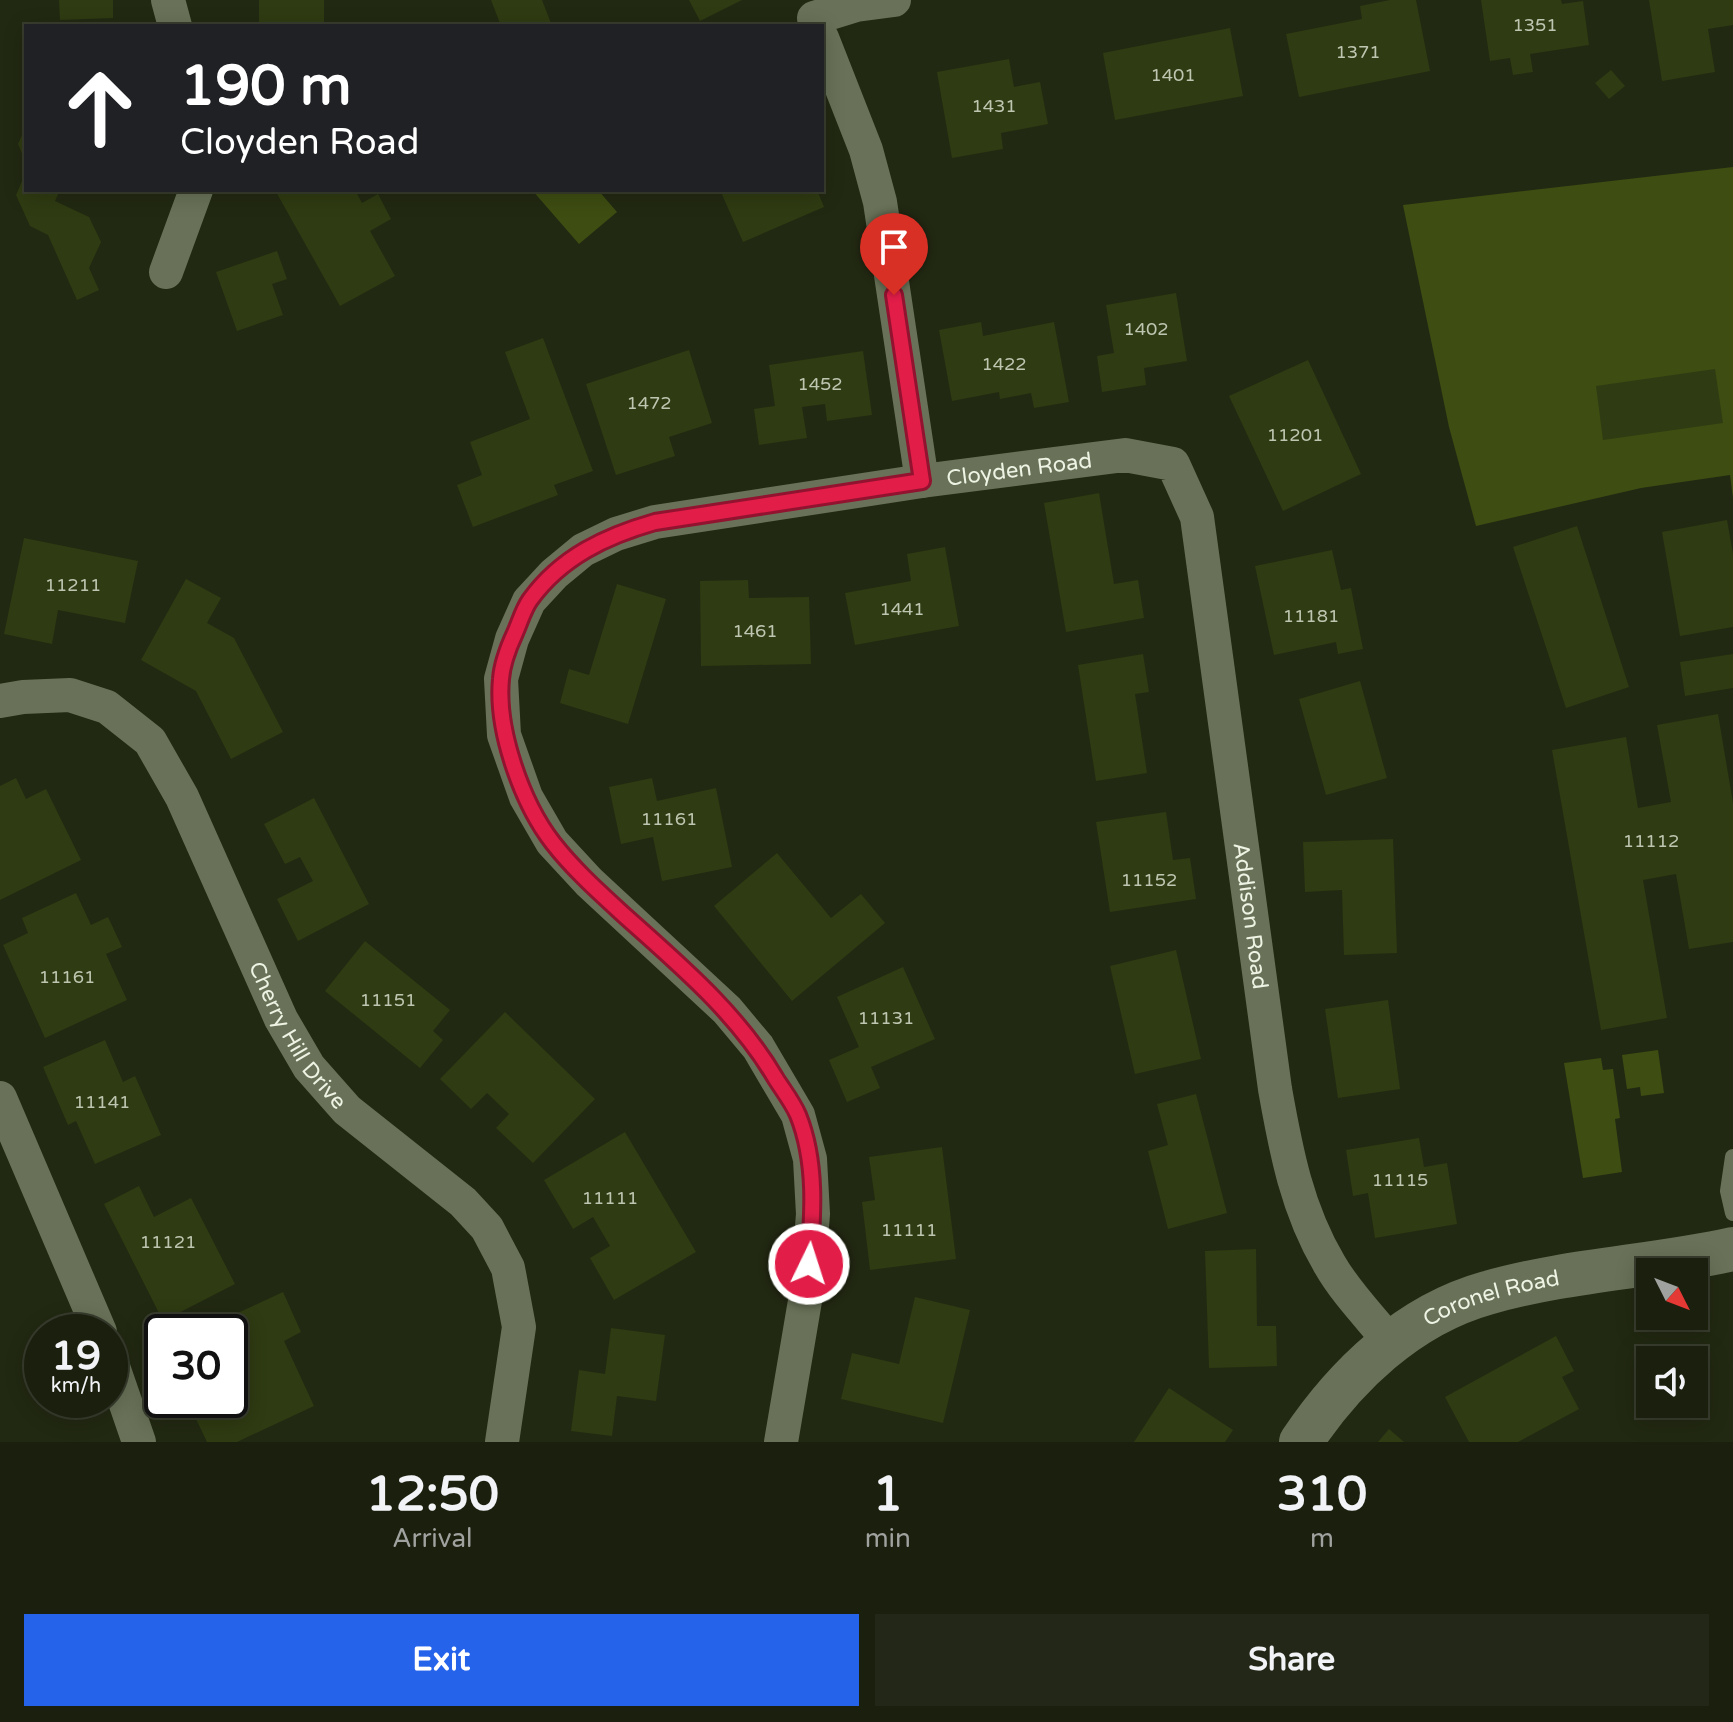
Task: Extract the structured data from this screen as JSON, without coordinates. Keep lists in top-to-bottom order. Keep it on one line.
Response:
{"streets":{"street":["Cloyden Road","Addison Road","Cherry Hill Drive","Coronel Road"]},"crossings":[["Cloyden Road","Addison Road"],["Addison Road","Coronel Road"]],"house_numbers":["1351","1371","1401","1431","1402","1422","1452","1472","11201","11211","1441","11181","1461","11161","11112","11152","11161","11151","11131","11141","11115","11111","11111","11121"],"north":"bottom right","page":{"turn":["190 m","Cloyden Road"],"speed":"19 km/h","limit":"30","eta":["12:50","Arrival","1","min","310","m"],"buttons":["Exit","Share"]}}
